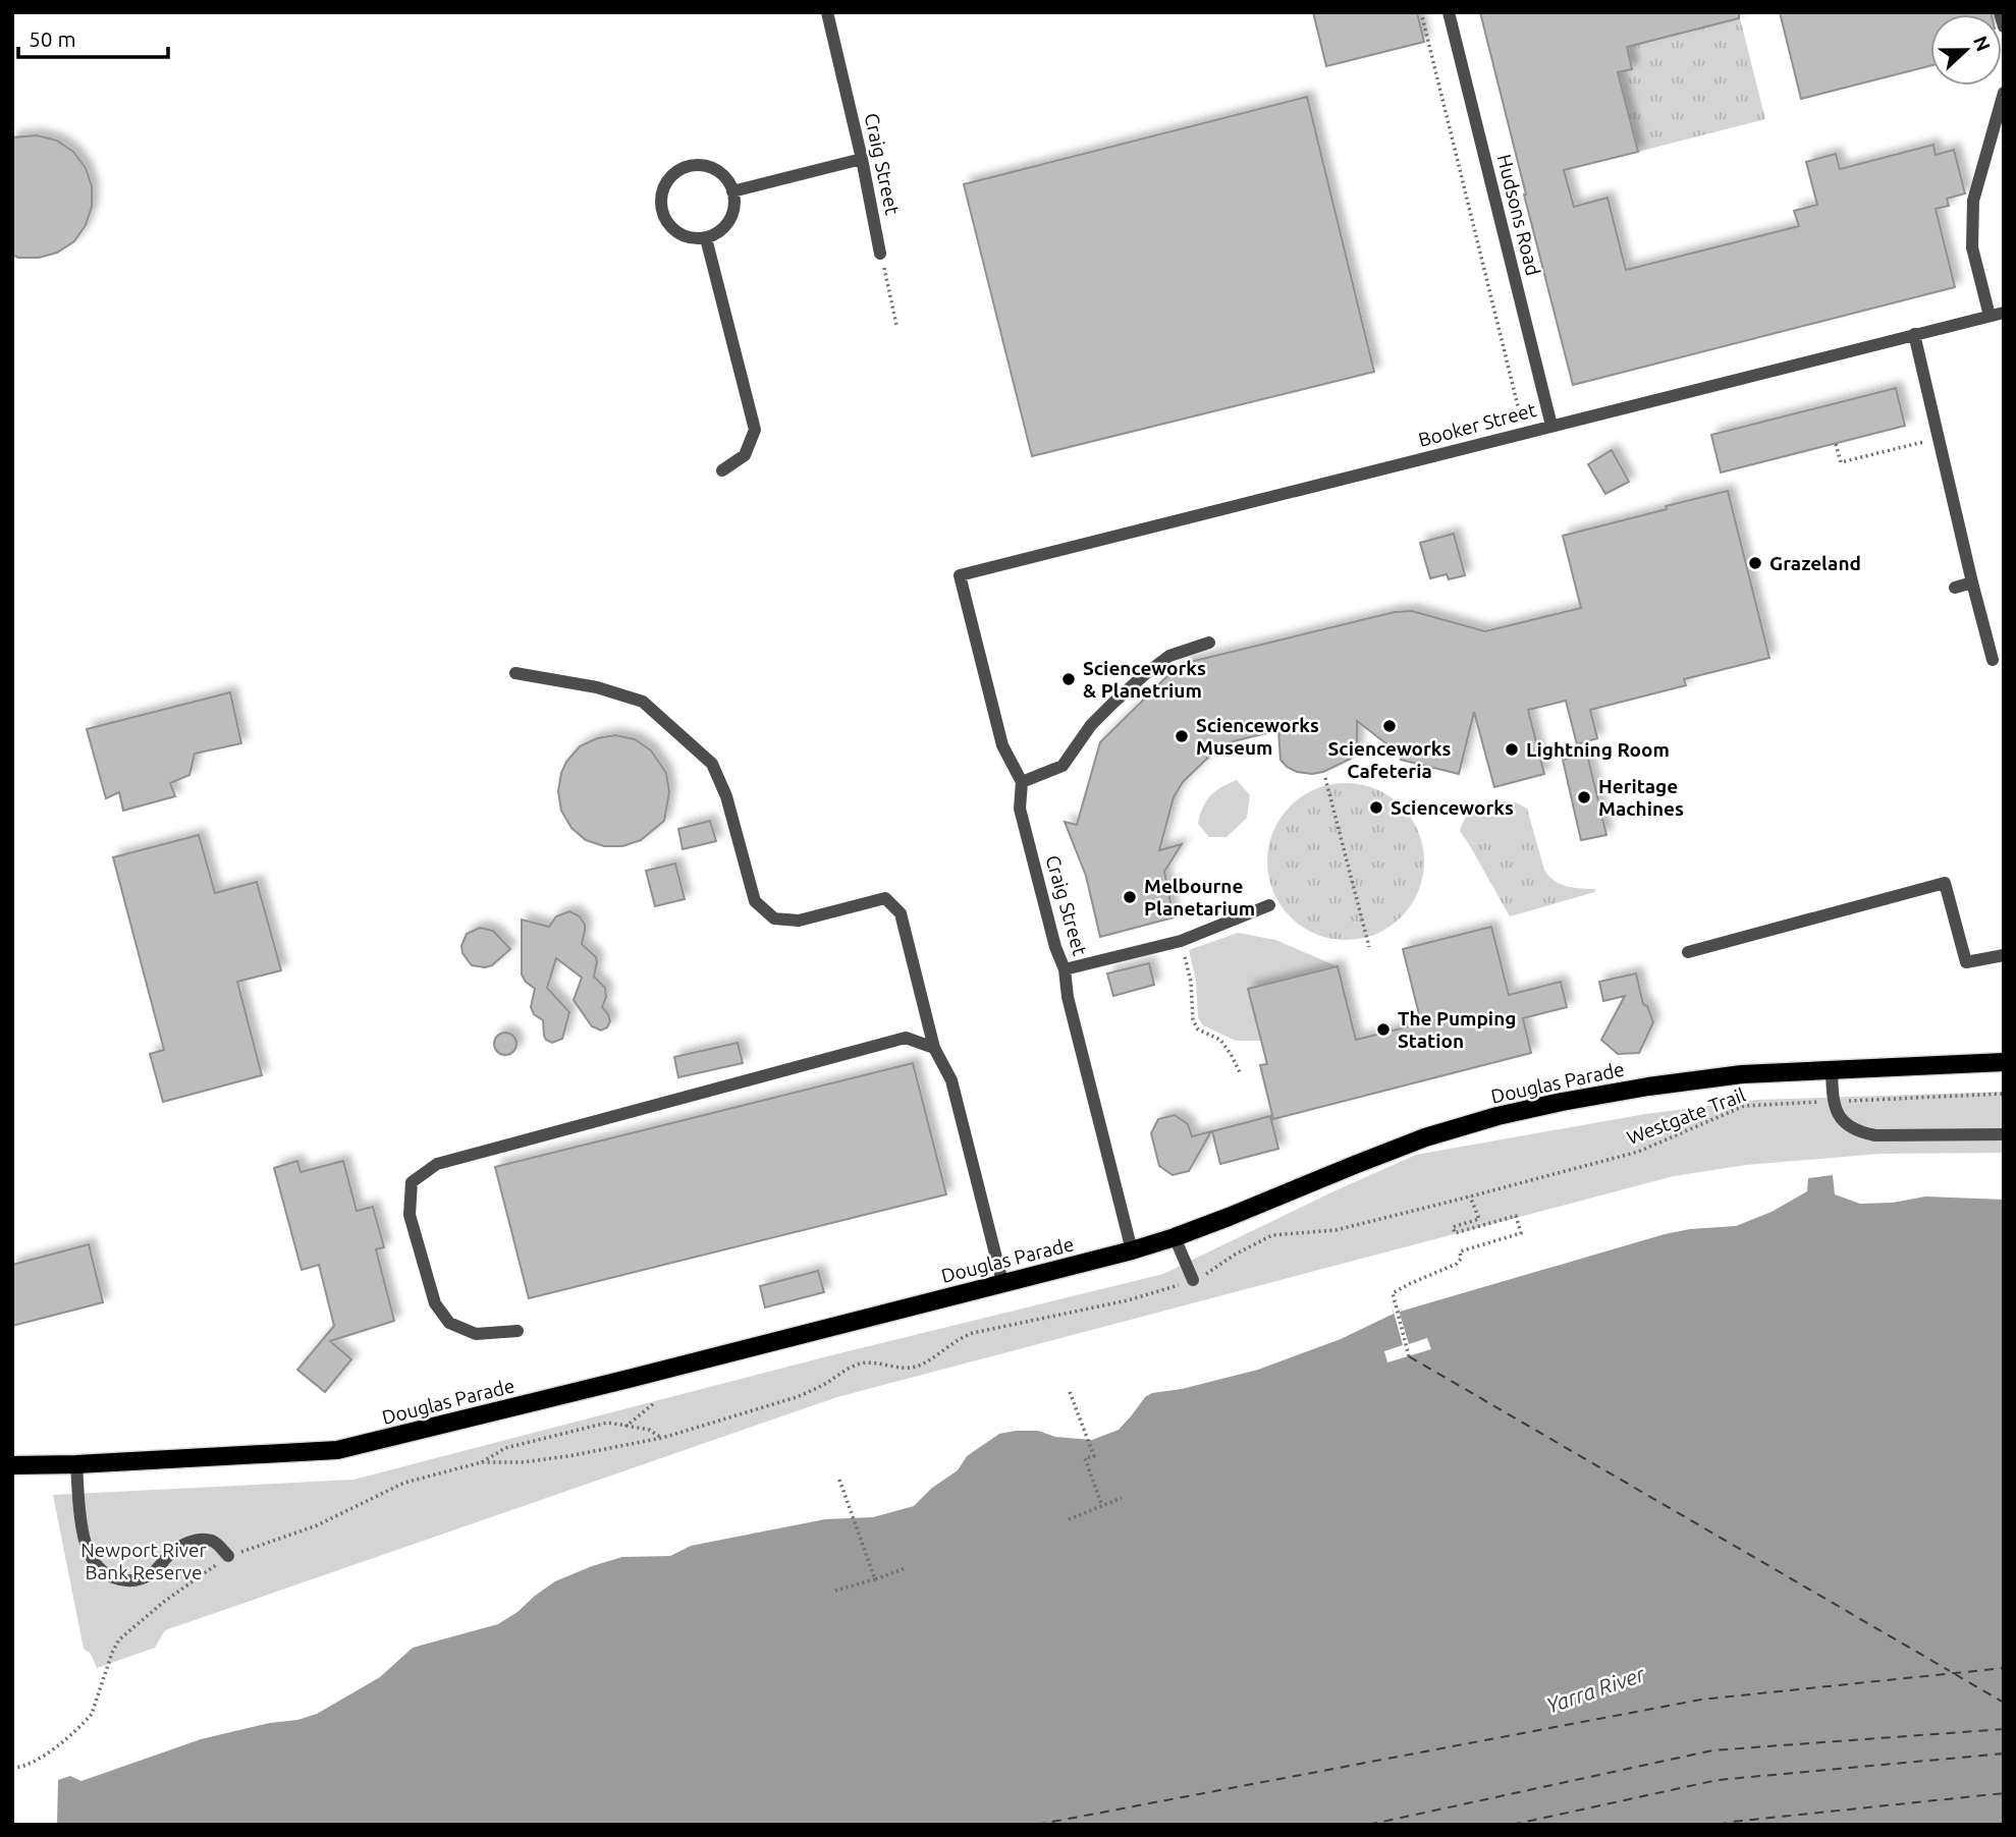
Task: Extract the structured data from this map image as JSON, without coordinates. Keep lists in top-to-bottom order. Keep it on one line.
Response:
{"streets":{"main road":["Douglas Parade"],"street":["Craig Street","Hudsons Road","Booker Street"],"path":["Westgate Trail"]},"crossings":[["Craig Street","Booker Street"],["Craig Street","Douglas Parade"],["Hudsons Road","Booker Street"]],"water":["Yarra River"],"parks":["Newport River Bank Reserve"],"places":["Grazeland","Scienceworks & Planetrium","Scienceworks Cafeteria","Scienceworks Museum","Lightning Room","Heritage Machines","Scienceworks","Melbourne Planetarium","The Pumping Station"],"scale_bar":"50 m","north":"right"}
